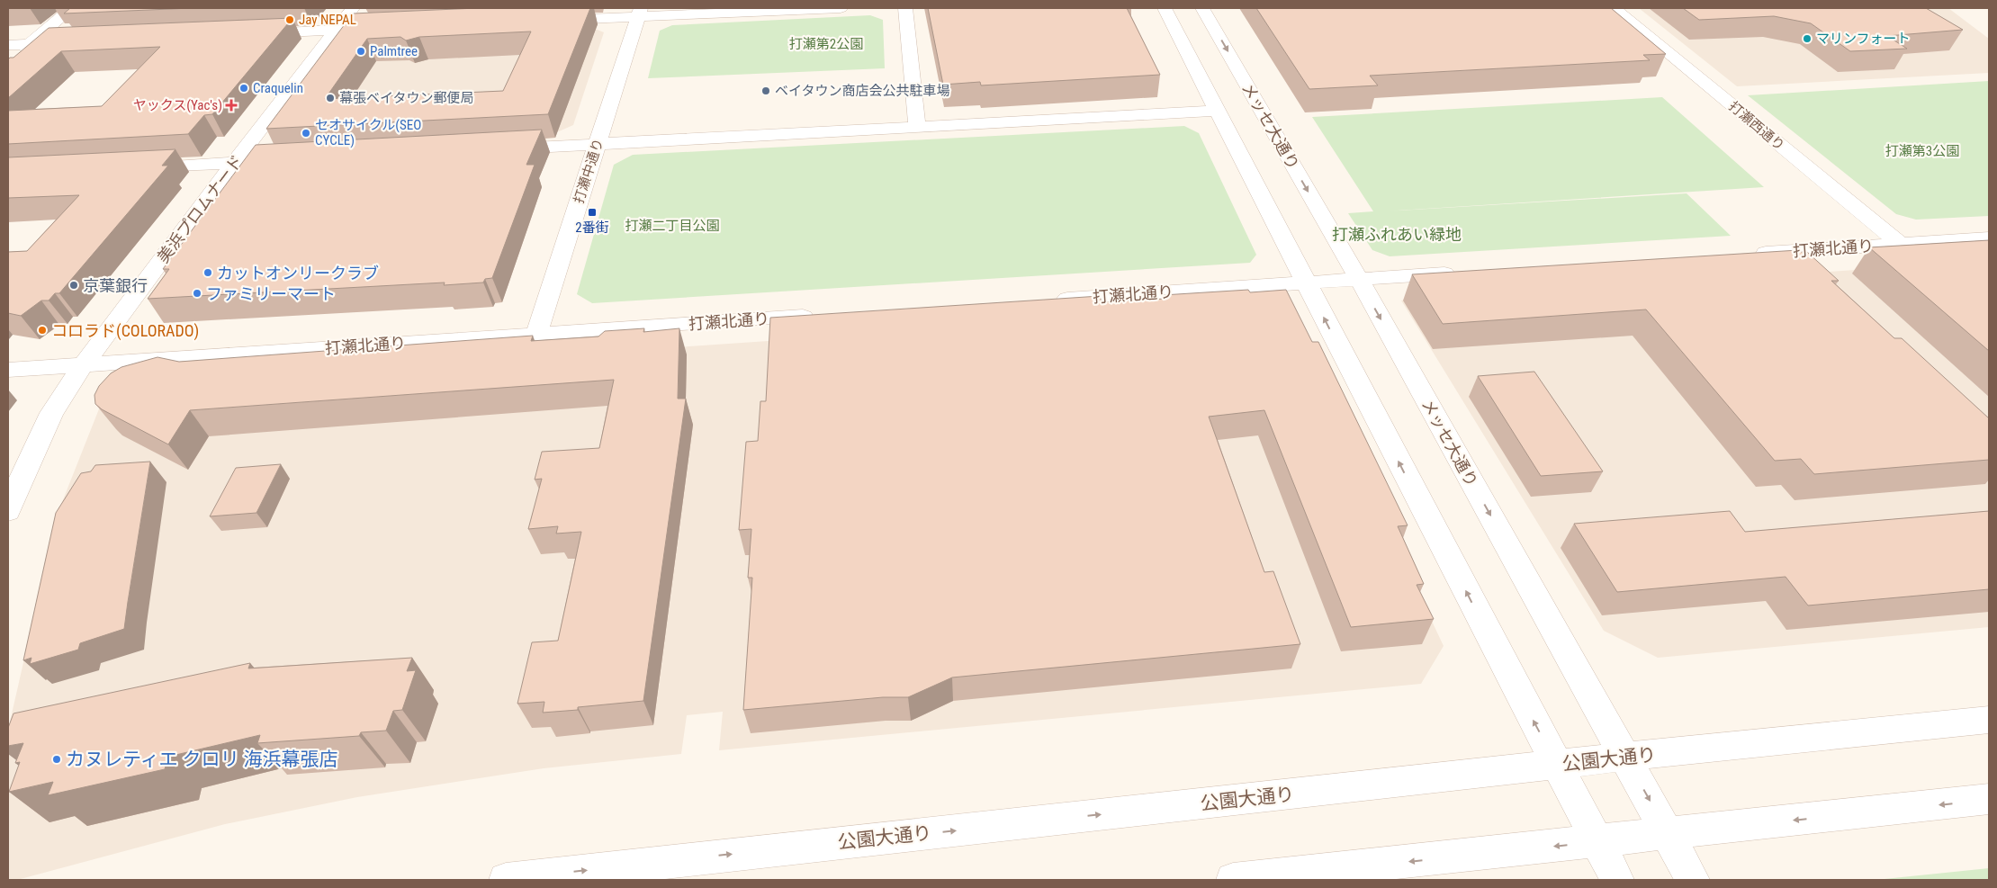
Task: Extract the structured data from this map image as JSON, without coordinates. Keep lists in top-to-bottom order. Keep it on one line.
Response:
{"streets":{"street":["メッセ大通り","打瀬西通り","打瀬中通り","美浜プロムナード","打瀬北通り","公園大通り"]},"crossings":[["メッセ大通り","打瀬北通り"],["メッセ大通り","公園大通り"],["打瀬西通り","打瀬北通り"],["打瀬中通り","打瀬北通り"],["美浜プロムナード","打瀬北通り"]],"parks":["打瀬第2公園","打瀬第3公園","打瀬二丁目公園","打瀬ふれあい緑地"],"places":{"other":["Jay NEPAL","マリンフォート","Palmtree","Craquelin","ベイタウン商店会公共駐車場","幕張ベイタウン郵便局","セオサイクル(SEO CYCLE)","カットオンリークラブ","京葉銀行","ファミリーマート","コロラド(COLORADO)","カヌレティエ クロリ 海浜幕張店"],"health":["ヤックス(Yac's)"],"transit":["2番街"]}}
